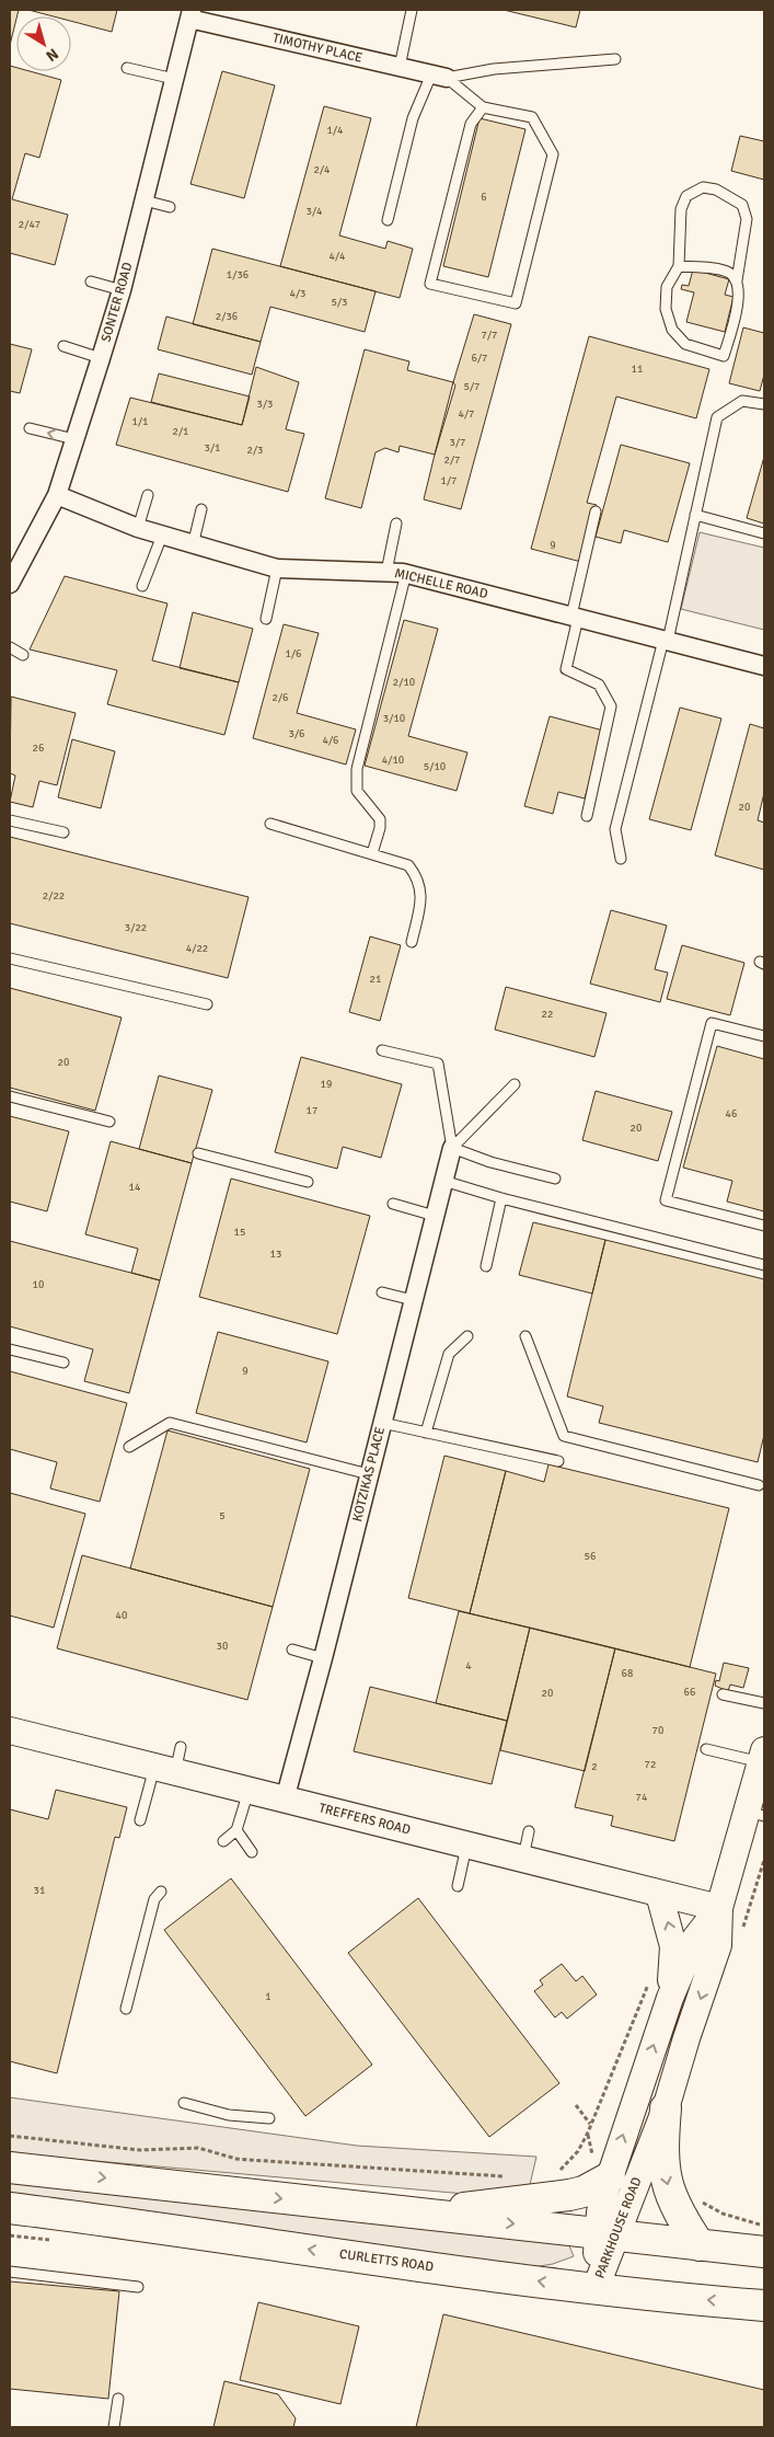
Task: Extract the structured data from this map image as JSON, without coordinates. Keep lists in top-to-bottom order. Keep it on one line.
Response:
{"streets":{"highway":["CURLETTS ROAD"],"street":["TIMOTHY PLACE","SONTER ROAD","MICHELLE ROAD","KOTZIKAS PLACE","TREFFERS ROAD","PARKHOUSE ROAD"]},"crossings":[["TIMOTHY PLACE","SONTER ROAD"],["SONTER ROAD","MICHELLE ROAD"],["KOTZIKAS PLACE","TREFFERS ROAD"],["TREFFERS ROAD","PARKHOUSE ROAD"],["PARKHOUSE ROAD","CURLETTS ROAD"]],"house_numbers":["1/4","2/4","6","3/4","2/47","4/4","1/36","4/3","5/3","2/36","7/7","6/7","11","5/7","3/3","4/7","1/1","2/1","3/7","3/1","2/3","2/7","1/7","9","1/6","2/10","2/6","3/10","3/6","4/6","26","4/10","5/10","20","2/22","3/22","4/22","21","22","20","19","17","46","20","14","15","13","10","9","5","56","40","30","4","68","66","20","70","72","2","74","31","1"],"north":"bottom right"}
